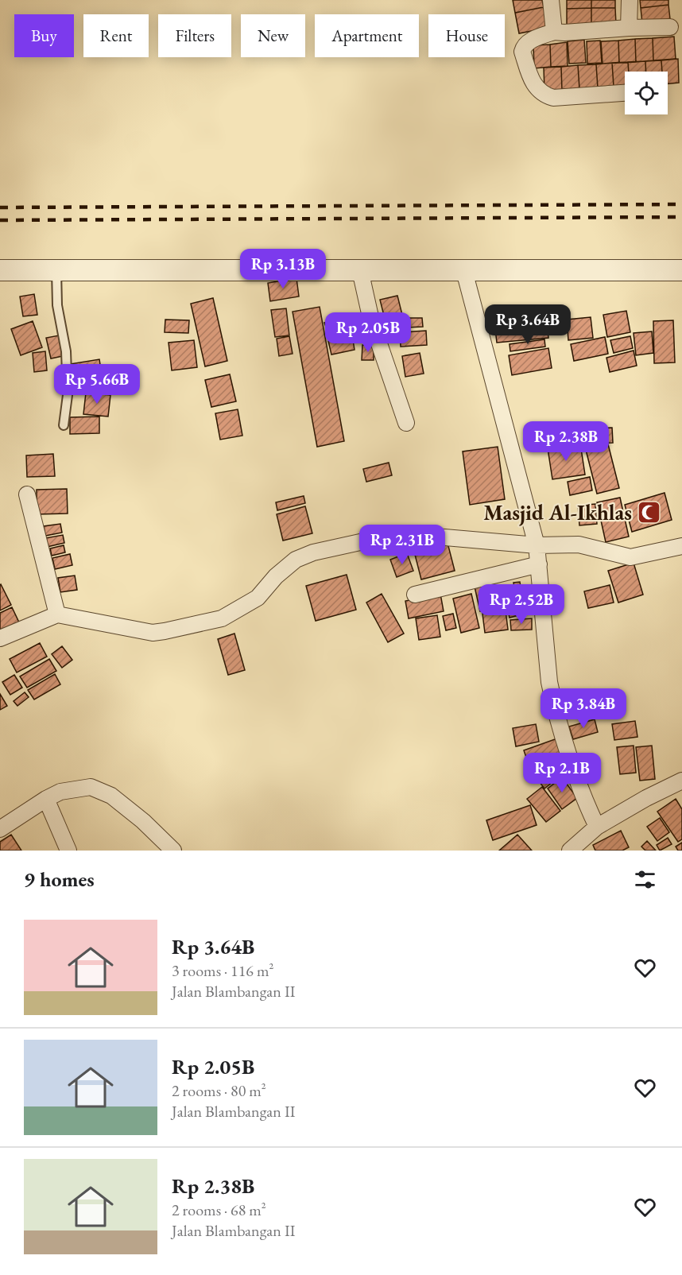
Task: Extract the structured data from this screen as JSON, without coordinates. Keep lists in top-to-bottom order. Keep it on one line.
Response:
{"places":{"mosque":["Masjid Al-Ikhlas"]},"page":{"chip":["Buy","Rent","Filters","New","Apartment","House"],"price":["Rp 3.13B","Rp 3.64B","Rp 2.05B","Rp 5.66B","Rp 2.38B","Rp 2.31B","Rp 2.52B","Rp 3.84B","Rp 2.1B"],"heading":"9 homes","list":[{"name":"Rp 3.64B","note":"3 rooms · 116 m² · Jalan Blambangan II"},{"name":"Rp 2.05B","note":"2 rooms · 80 m² · Jalan Blambangan II"},{"name":"Rp 2.38B","note":"2 rooms · 68 m² · Jalan Blambangan II"}]}}
